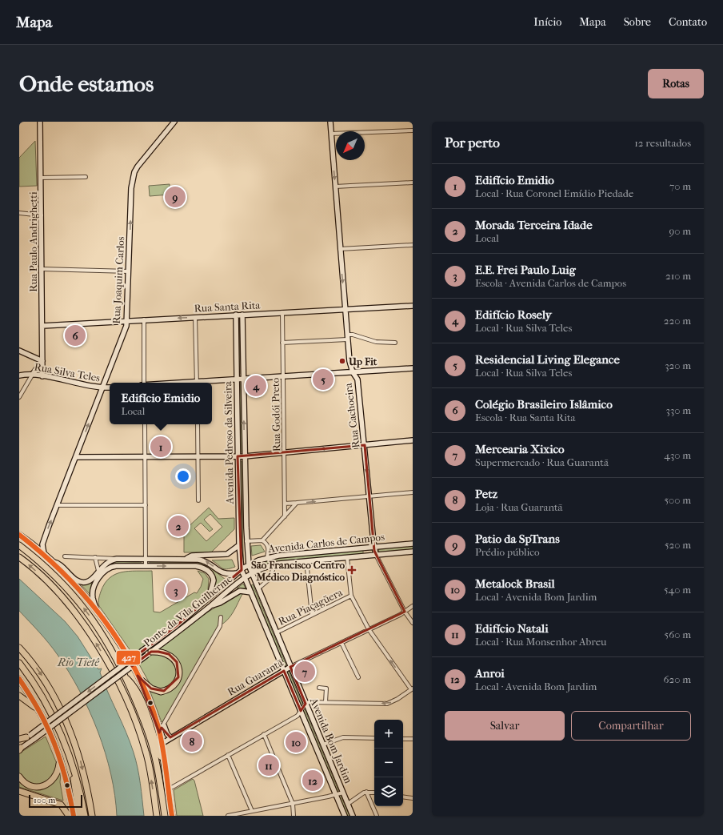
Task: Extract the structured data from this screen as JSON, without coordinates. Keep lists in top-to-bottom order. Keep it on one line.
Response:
{"streets":{"main road":["Rua Paulo Andrighetti","Rua Joaquim Carlos","Rua Santa Rita","Rua Silva Teles","Rua Cachoeira","Avenida Pedroso da Silveira","Avenida Carlos de Campos","Ponte da Vila Guilherme","Rua Guarantã","Avenida Bom Jardim"],"street":["Rua Godói Preto","Rua Piaçagüera"]},"crossings":[["Rua Paulo Andrighetti","Rua Santa Rita"],["Rua Paulo Andrighetti","Rua Silva Teles"],["Rua Joaquim Carlos","Rua Santa Rita"],["Rua Joaquim Carlos","Rua Silva Teles"],["Rua Santa Rita","Rua Godói Preto"],["Rua Santa Rita","Rua Cachoeira"],["Rua Santa Rita","Avenida Pedroso da Silveira"],["Rua Cachoeira","Avenida Carlos de Campos"],["Rua Cachoeira","Rua Guarantã"],["Avenida Pedroso da Silveira","Avenida Carlos de Campos"],["Avenida Pedroso da Silveira","Avenida Bom Jardim"],["Avenida Carlos de Campos","Ponte da Vila Guilherme"],["Avenida Carlos de Campos","Avenida Bom Jardim"],["Rua Piaçagüera","Avenida Bom Jardim"],["Ponte da Vila Guilherme","Avenida Bom Jardim"],["Rua Guarantã","Avenida Bom Jardim"]],"one_way":["Rua Joaquim Carlos","Rua Guarantã"],"water":["Rio Tietê"],"places":{"other":["Up Fit"],"health":["São Francisco Centro Médico Diagnóstico"]},"lines":["transit line 427"],"scale_bar":"100 m","north":"bottom left","page":{"header":"Mapa","nav":["Início","Mapa","Sobre","Contato"],"buttons":["Rotas",["Salvar","Compartilhar"]],"title":"Onde estamos","heading":["Por perto","12 resultados"],"list":[{"mark":"1","name":"Edifício Emidio","note":"Local · Rua Coronel Emídio Piedade","value":"70 m"},{"mark":"2","name":"Morada Terceira Idade","note":"Local","value":"90 m"},{"mark":"3","name":"E.E. Frei Paulo Luig","note":"Escola · Avenida Carlos de Campos","value":"210 m"},{"mark":"4","name":"Edifício Rosely","note":"Local · Rua Silva Teles","value":"220 m"},{"mark":"5","name":"Residencial Living Elegance","note":"Local · Rua Silva Teles","value":"320 m"},{"mark":"6","name":"Colégio Brasileiro Islâmico","note":"Escola · Rua Santa Rita","value":"330 m"},{"mark":"7","name":"Mercearia Xixico","note":"Supermercado · Rua Guarantã","value":"430 m"},{"mark":"8","name":"Petz","note":"Loja · Rua Guarantã","value":"500 m"},{"mark":"9","name":"Patio da SpTrans","note":"Prédio público","value":"520 m"},{"mark":"10","name":"Metalock Brasil","note":"Local · Avenida Bom Jardim","value":"540 m"},{"mark":"11","name":"Edifício Natali","note":"Local · Rua Monsenhor Abreu","value":"560 m"},{"mark":"12","name":"Anroi","note":"Local · Avenida Bom Jardim","value":"620 m"}],"pins":["9","6","5","4","1","2","3","7","8","10","11","12"],"popup":["Edifício Emidio","Local"],"map_buttons":["+","−"],"scale":"100 m"}}
